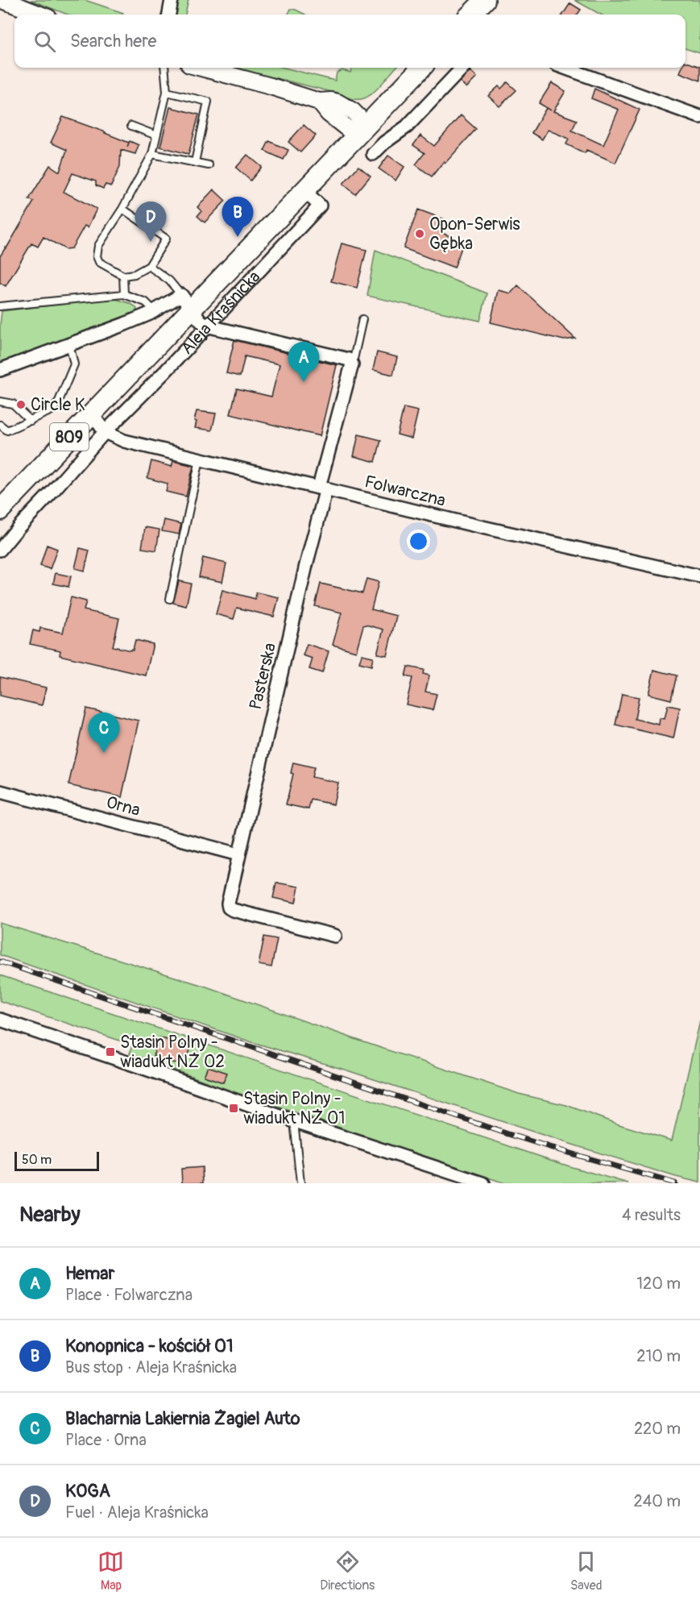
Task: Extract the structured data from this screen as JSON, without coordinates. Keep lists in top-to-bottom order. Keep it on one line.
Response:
{"streets":{"main road":["Aleja Kraśnicka","809"],"street":["Folwarczna","Pasterska","Orna"]},"crossings":[["Aleja Kraśnicka","809"],["Aleja Kraśnicka","Folwarczna"],["Folwarczna","Pasterska"],["Pasterska","Orna"]],"places":{"other":["Opon-Serwis Gębka","Circle K"],"transit":["Stasin Polny - wiadukt NŻ 02","Stasin Polny - wiadukt NŻ 01"]},"scale_bar":"50 m","page":{"search":"Search here","pins":["B","D","A","C"],"scale":"50 m","heading":["Nearby","4 results"],"list":[{"mark":"A","name":"Hemar","note":"Place · Folwarczna","value":"120 m"},{"mark":"B","name":"Konopnica - kościół 01","note":"Bus stop · Aleja Kraśnicka","value":"210 m"},{"mark":"C","name":"Blacharnia Lakiernia Żagiel Auto","note":"Place · Orna","value":"220 m"},{"mark":"D","name":"KOGA","note":"Fuel · Aleja Kraśnicka","value":"240 m"}],"nav":["Map","Directions","Saved"]}}
